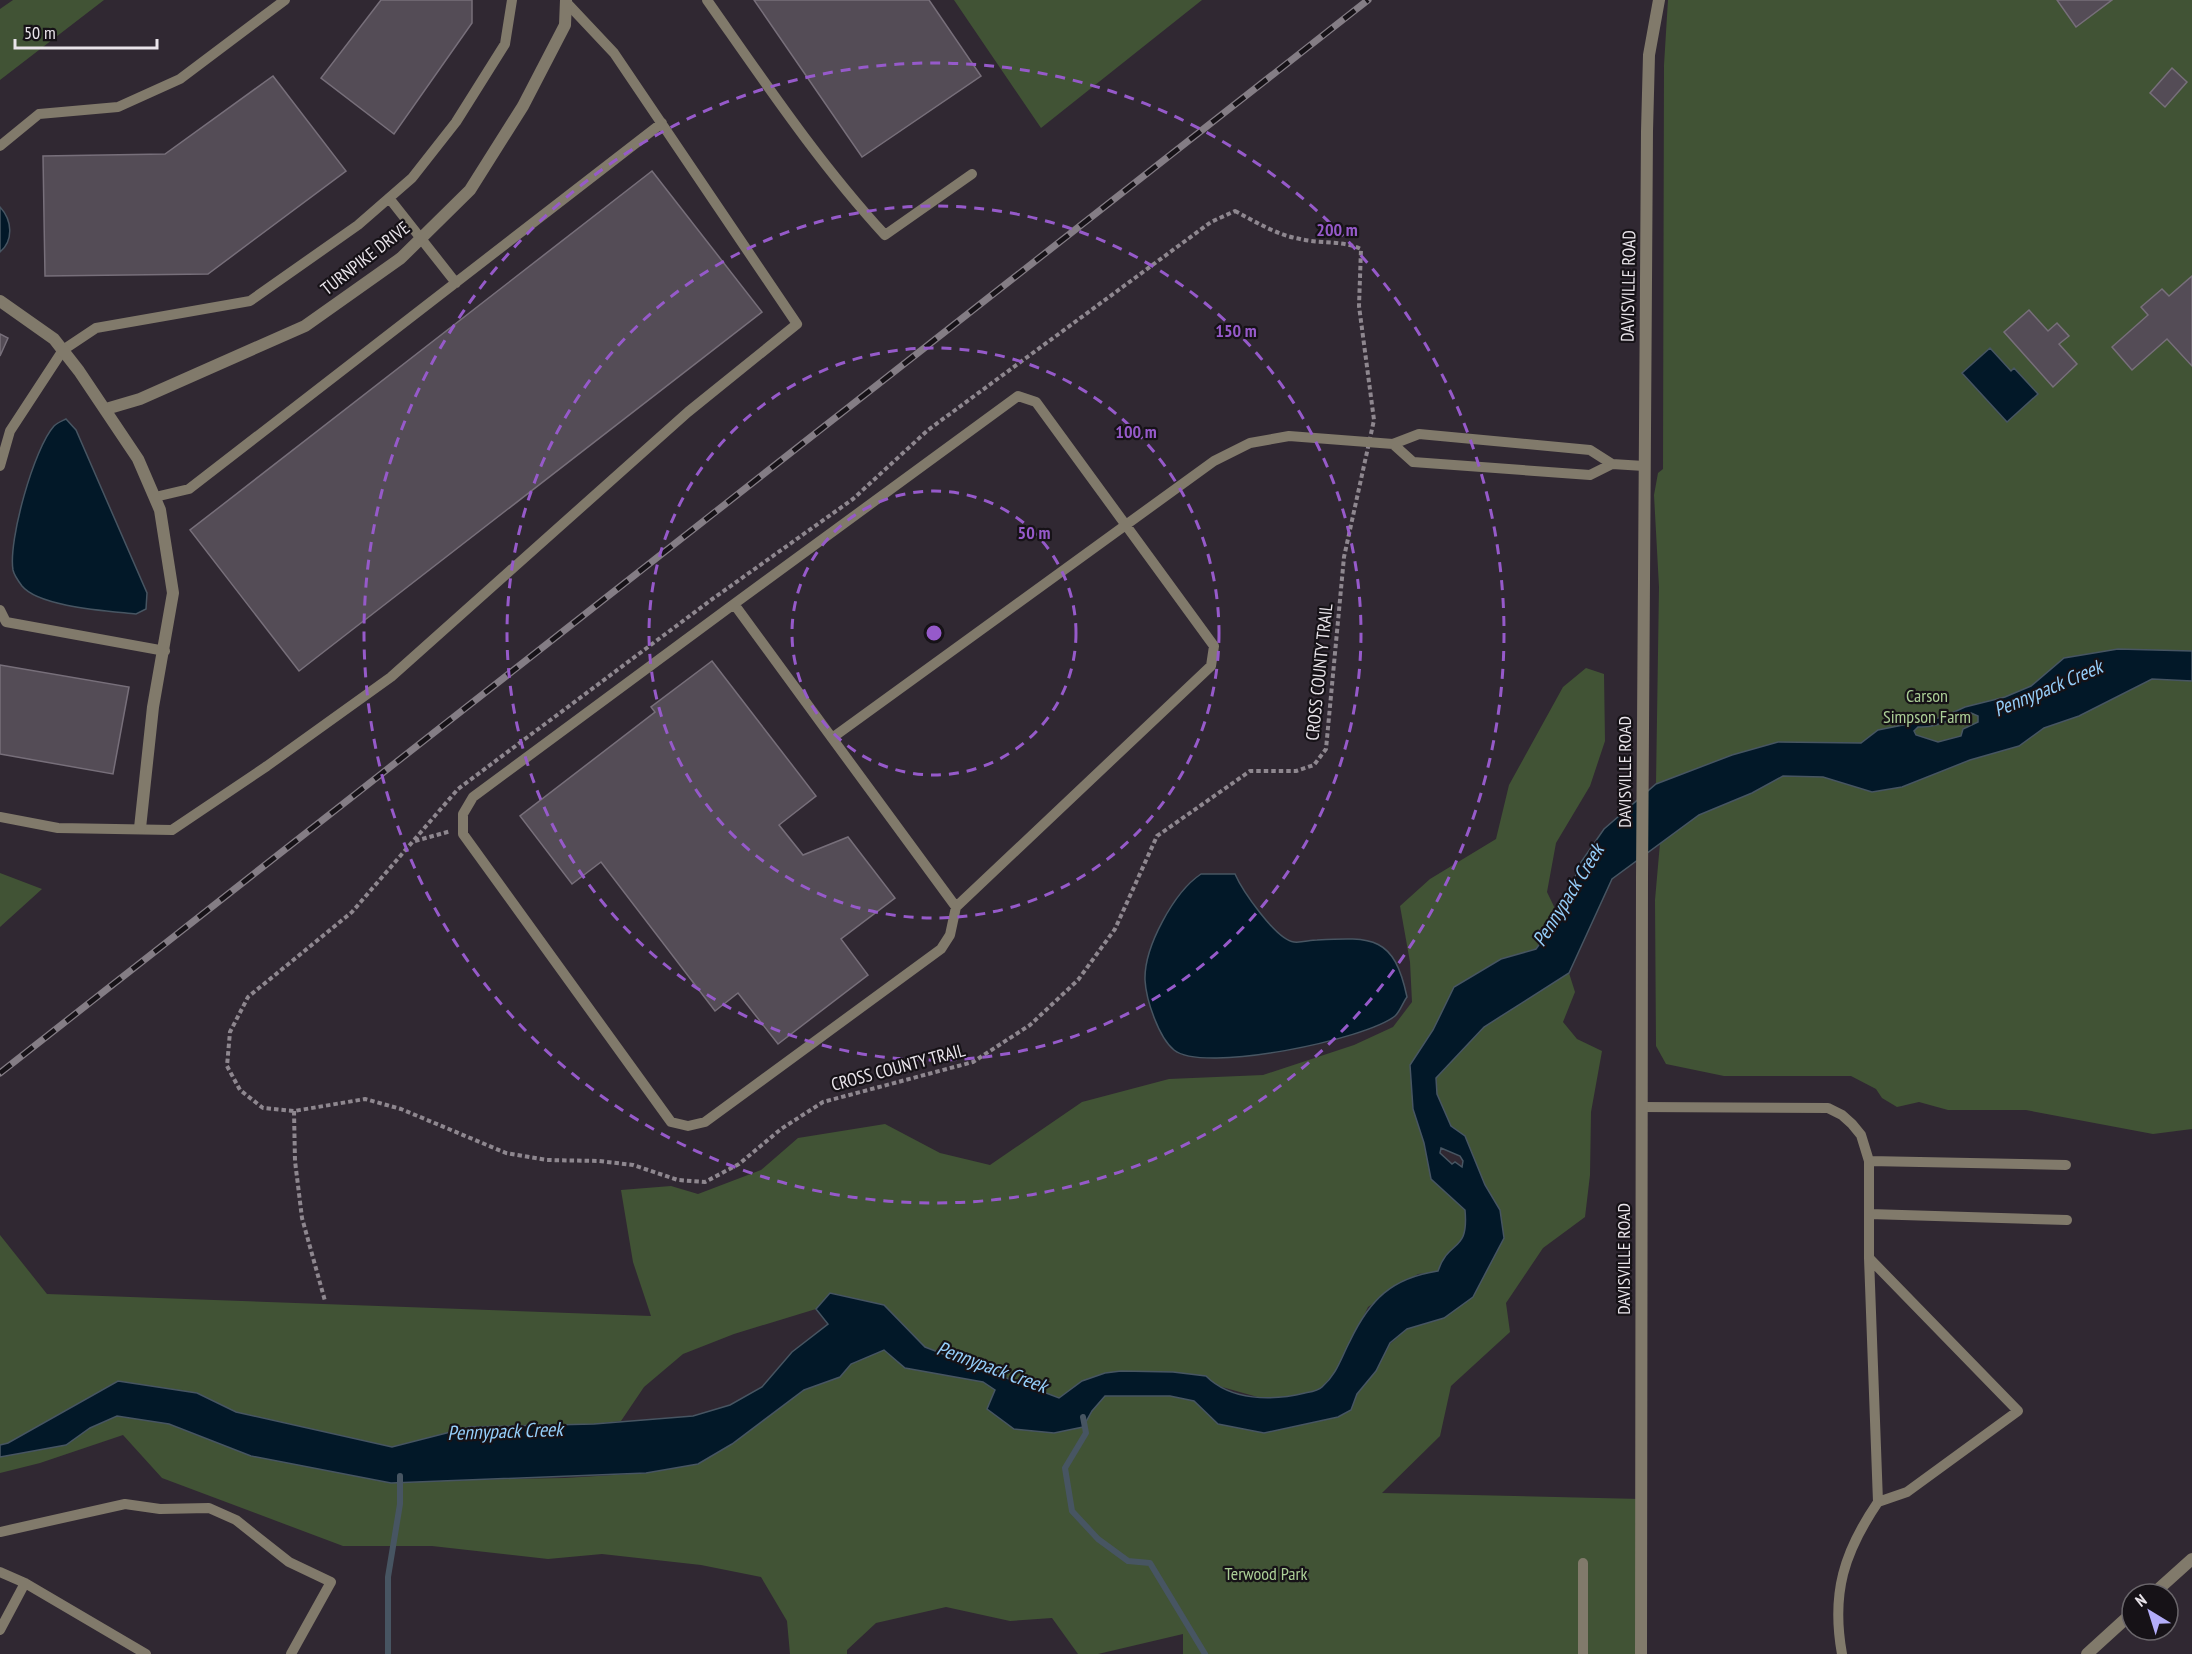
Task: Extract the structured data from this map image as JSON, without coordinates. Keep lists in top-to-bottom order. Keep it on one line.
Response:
{"streets":{"street":["TURNPIKE DRIVE","DAVISVILLE ROAD"],"path":["CROSS COUNTY TRAIL"]},"water":["Pennypack Creek"],"parks":["Carson Simpson Farm","Terwood Park"],"scale_bar":"50 m","north":"top left","rings":["200 m","150 m","100 m","50 m"]}
